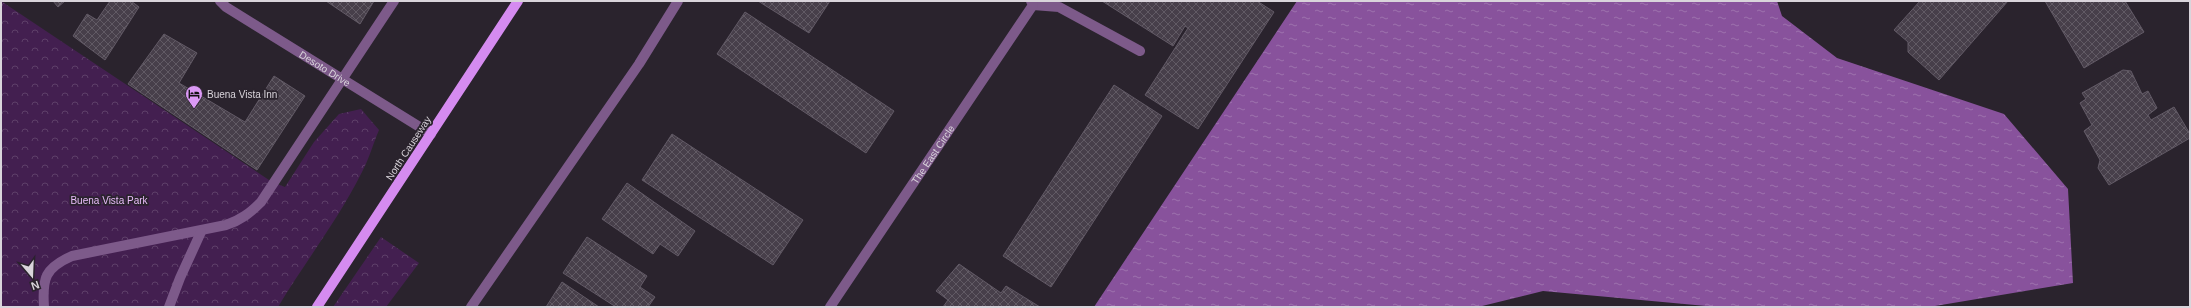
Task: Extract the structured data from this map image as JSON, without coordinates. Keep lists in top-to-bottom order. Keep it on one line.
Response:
{"streets":{"main road":["North Causeway"],"street":["Desoto Drive","The East Circle"]},"crossings":[["Desoto Drive","North Causeway"]],"parks":["Buena Vista Park"],"places":{"hotel":["Buena Vista Inn"]},"north":"bottom"}
